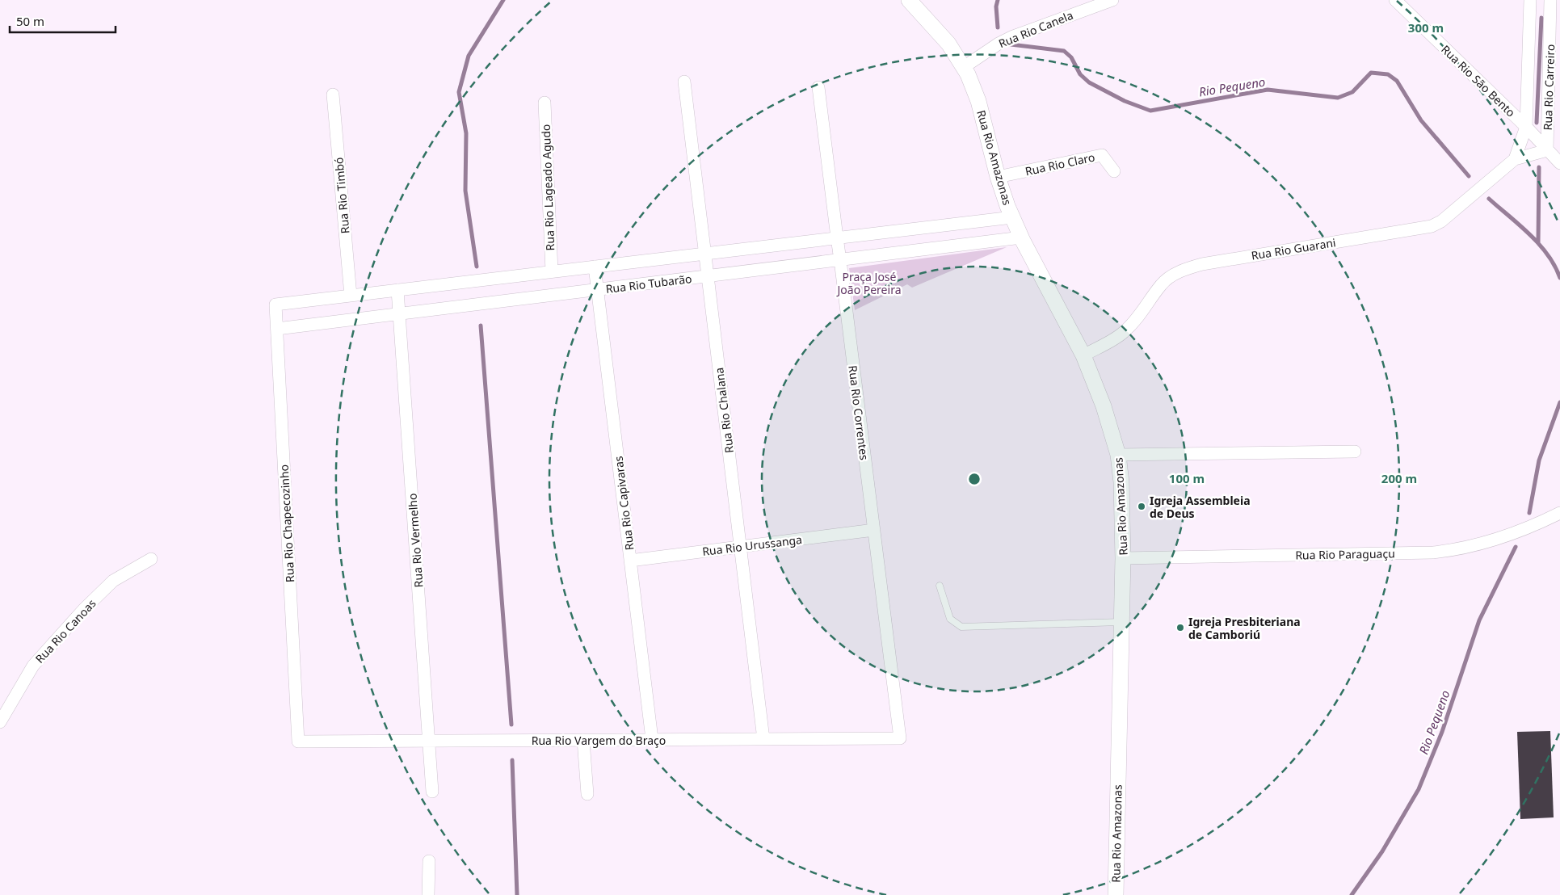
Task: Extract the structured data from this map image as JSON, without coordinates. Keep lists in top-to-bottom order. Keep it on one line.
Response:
{"streets":{"street":["Rua Rio Canela","Rua Rio São Bento","Rua Rio Carreiro","Rua Rio Amazonas","Rua Rio Claro","Rua Rio Lageado Agudo","Rua Rio Timbó","Rua Rio Guarani","Rua Rio Tubarão","Rua Rio Chalana","Rua Rio Correntes","Rua Rio Capivaras","Rua Rio Chapecozinho","Rua Rio Vermelho","Rua Rio Urussanga","Rua Rio Paraguaçu","Rua Rio Canoas","Rua Rio Vargem do Braço"]},"crossings":[["Rua Rio Canela","Rua Rio Amazonas"],["Rua Rio São Bento","Rua Rio Carreiro"],["Rua Rio São Bento","Rua Rio Guarani"],["Rua Rio Carreiro","Rua Rio Guarani"],["Rua Rio Amazonas","Rua Rio Claro"],["Rua Rio Amazonas","Rua Rio Guarani"],["Rua Rio Amazonas","Rua Rio Tubarão"],["Rua Rio Amazonas","Rua Rio Paraguaçu"],["Rua Rio Lageado Agudo","Rua Rio Tubarão"],["Rua Rio Timbó","Rua Rio Tubarão"],["Rua Rio Tubarão","Rua Rio Chalana"],["Rua Rio Tubarão","Rua Rio Correntes"],["Rua Rio Tubarão","Rua Rio Capivaras"],["Rua Rio Tubarão","Rua Rio Chapecozinho"],["Rua Rio Tubarão","Rua Rio Vermelho"],["Rua Rio Chalana","Rua Rio Urussanga"],["Rua Rio Chalana","Rua Rio Vargem do Braço"],["Rua Rio Correntes","Rua Rio Urussanga"],["Rua Rio Correntes","Rua Rio Vargem do Braço"],["Rua Rio Capivaras","Rua Rio Urussanga"],["Rua Rio Capivaras","Rua Rio Vargem do Braço"],["Rua Rio Chapecozinho","Rua Rio Vargem do Braço"],["Rua Rio Vermelho","Rua Rio Vargem do Braço"]],"water":["Rio Pequeno"],"parks":["Praça José João Pereira"],"places":["Igreja Assembleia de Deus","Igreja Presbiteriana de Camboriú"],"scale_bar":"50 m","rings":["300 m","100 m","200 m"]}
